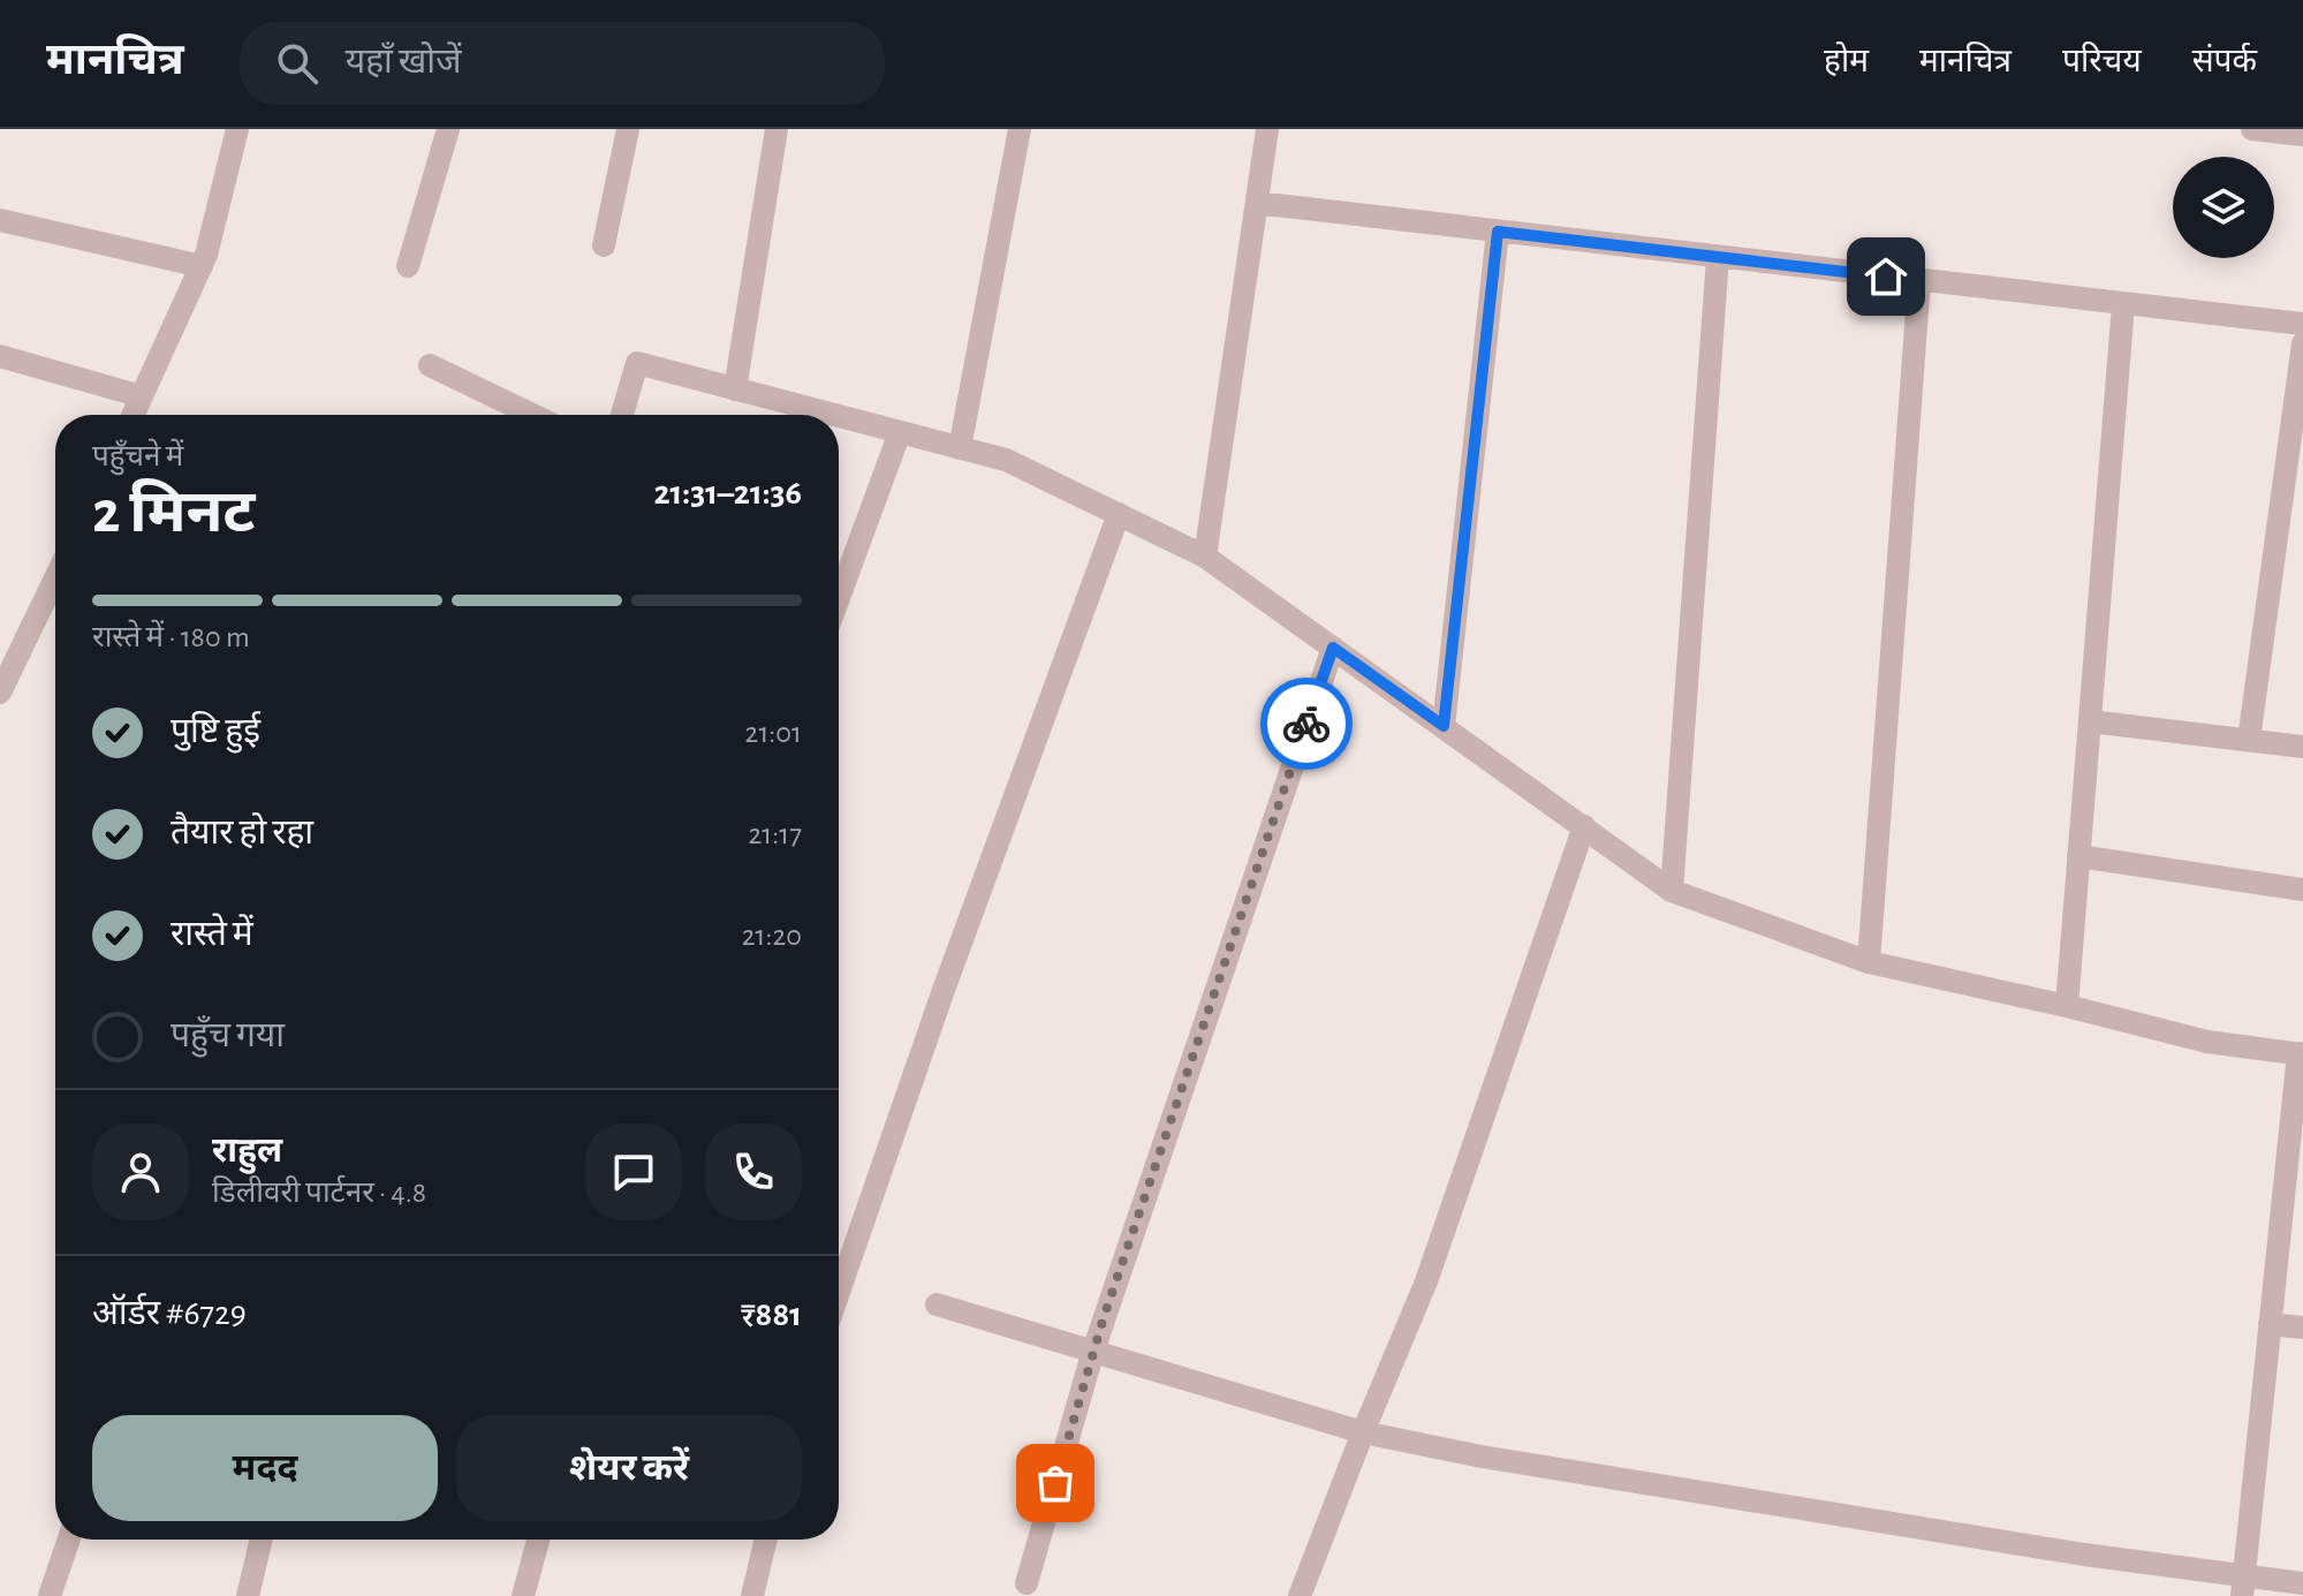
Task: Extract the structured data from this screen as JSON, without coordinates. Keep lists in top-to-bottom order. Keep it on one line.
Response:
{"page":{"header":"मानचित्र","search":"यहाँ खोजें","nav":["होम","मानचित्र","परिचय","संपर्क"],"heading":["2 मिनट","पहुँचने में","21:31–21:36"],"panel":["राहुल","डिलीवरी पार्टनर · 4.8","ऑर्डर #6729","₹881"],"bar":"रास्ते में · 180 m","list":[["पुष्टि हुई","21:01"],["तैयार हो रहा","21:17"],["रास्ते में","21:20"],"पहुँच गया"],"buttons":["मदद","शेयर करें"]}}
